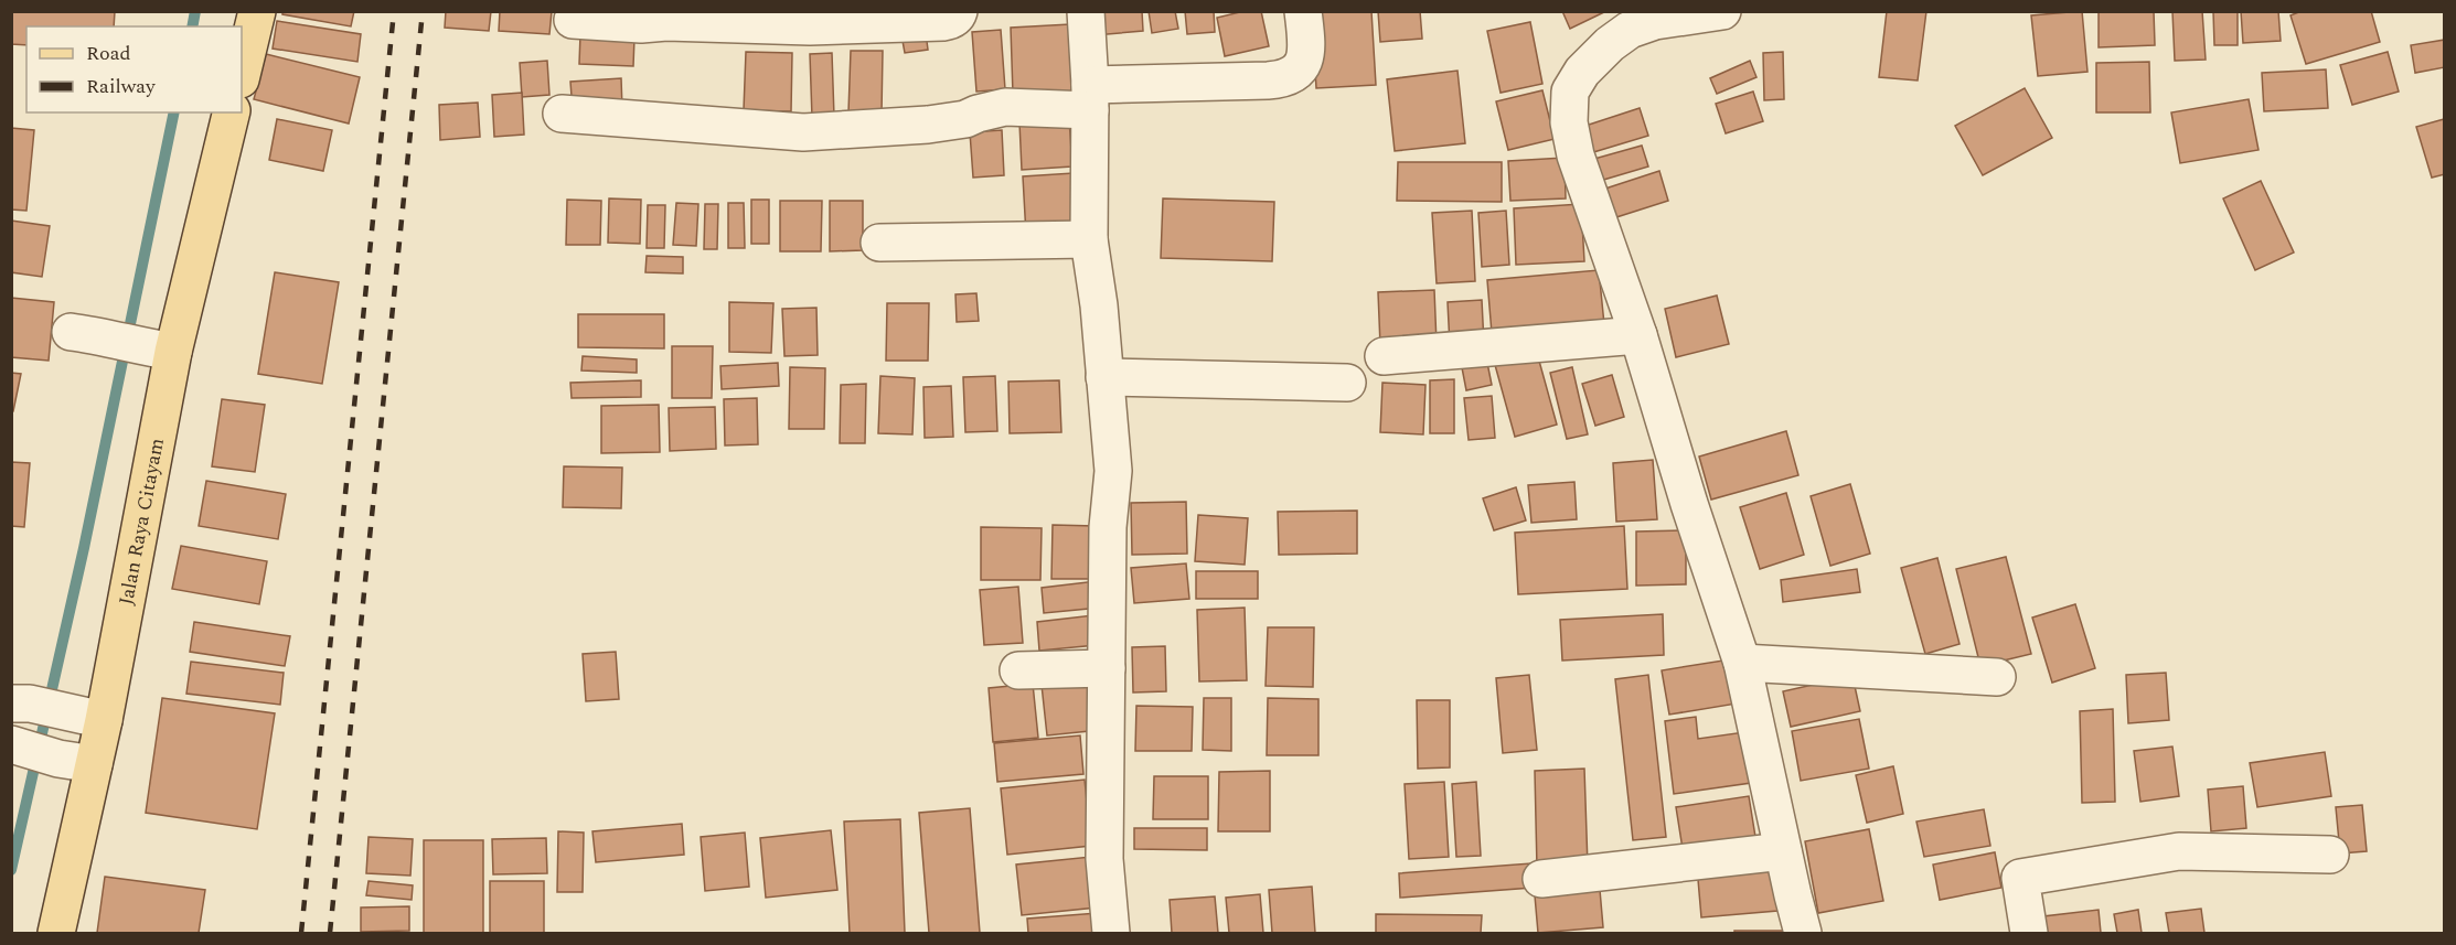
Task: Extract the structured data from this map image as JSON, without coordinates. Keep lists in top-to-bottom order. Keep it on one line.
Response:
{"streets":{"main road":["Jalan Raya Citayam"]},"legend":["Road","Railway"]}
